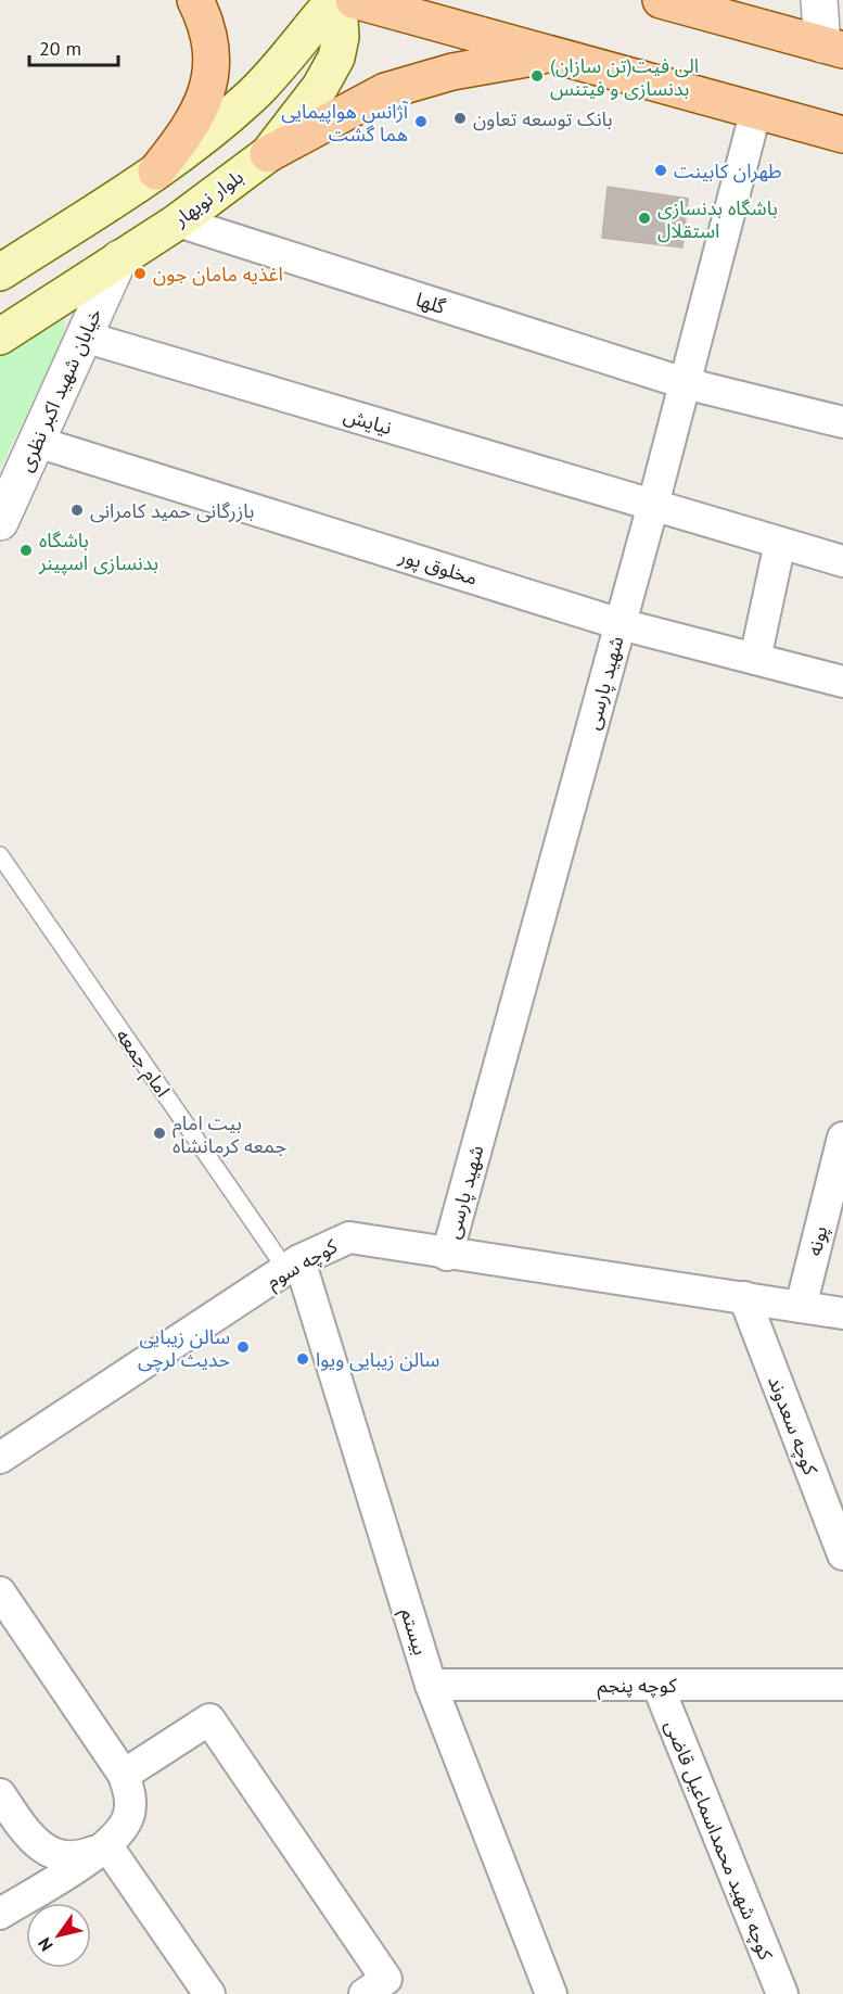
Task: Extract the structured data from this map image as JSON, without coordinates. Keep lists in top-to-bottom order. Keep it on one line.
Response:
{"streets":{"main road":["بلوار نوبهار"],"street":["گلها","خیابان شهید اکبر نظری","نیایش","مخلوق پور","شهید پارسی","پونه","کوچه سوم","کوچه سعدوند","بیستم","کوچه پنجم","کوچه شهید محمداسماعیل قاضی"],"lane":["امام جمعه"]},"crossings":[["بلوار نوبهار","گلها"],["بلوار نوبهار","خیابان شهید اکبر نظری"],["گلها","شهید پارسی"],["خیابان شهید اکبر نظری","نیایش"],["خیابان شهید اکبر نظری","مخلوق پور"],["نیایش","شهید پارسی"],["مخلوق پور","شهید پارسی"],["شهید پارسی","کوچه سوم"],["امام جمعه","کوچه سوم"],["امام جمعه","بیستم"],["پونه","کوچه سوم"],["کوچه سوم","کوچه سعدوند"],["کوچه سوم","بیستم"],["بیستم","کوچه پنجم"],["کوچه پنجم","کوچه شهید محمداسماعیل قاضی"]],"places":["الی فیت(تن سازان) بدنسازی و فیتنس","بانک توسعه تعاون","آژانس هواپیمایی هما گشت","طهران کابینت","باشگاه بدنسازی استقلال","اغذیه مامان جون","بازرگانی حمید کامرانی","باشگاه بدنسازی اسپینر","بیت امام جمعه کرمانشاه","سالن زیبایی حدیث لرچی","سالن زیبایی ویوا"],"scale_bar":"20 m","north":"bottom left"}
